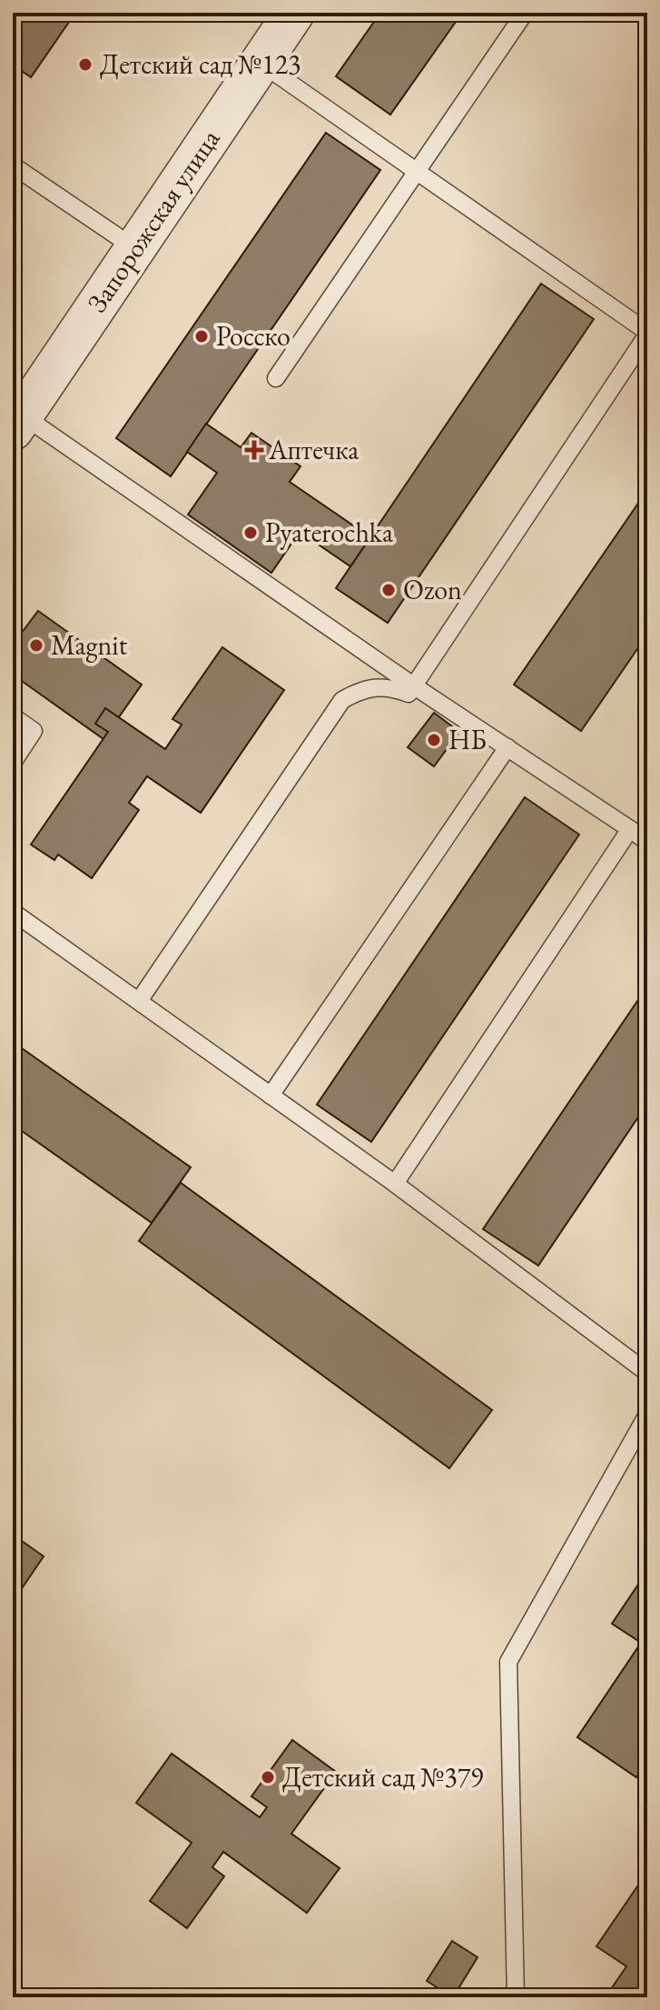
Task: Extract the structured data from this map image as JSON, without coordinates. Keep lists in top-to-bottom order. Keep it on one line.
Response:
{"streets":{"street":["Запорожская улица"]},"places":{"other":["Детский сад №123","Росско","Pyaterochka","Ozon","Magnit","НБ","Детский сад №379"],"health":["Аптечка"]}}
